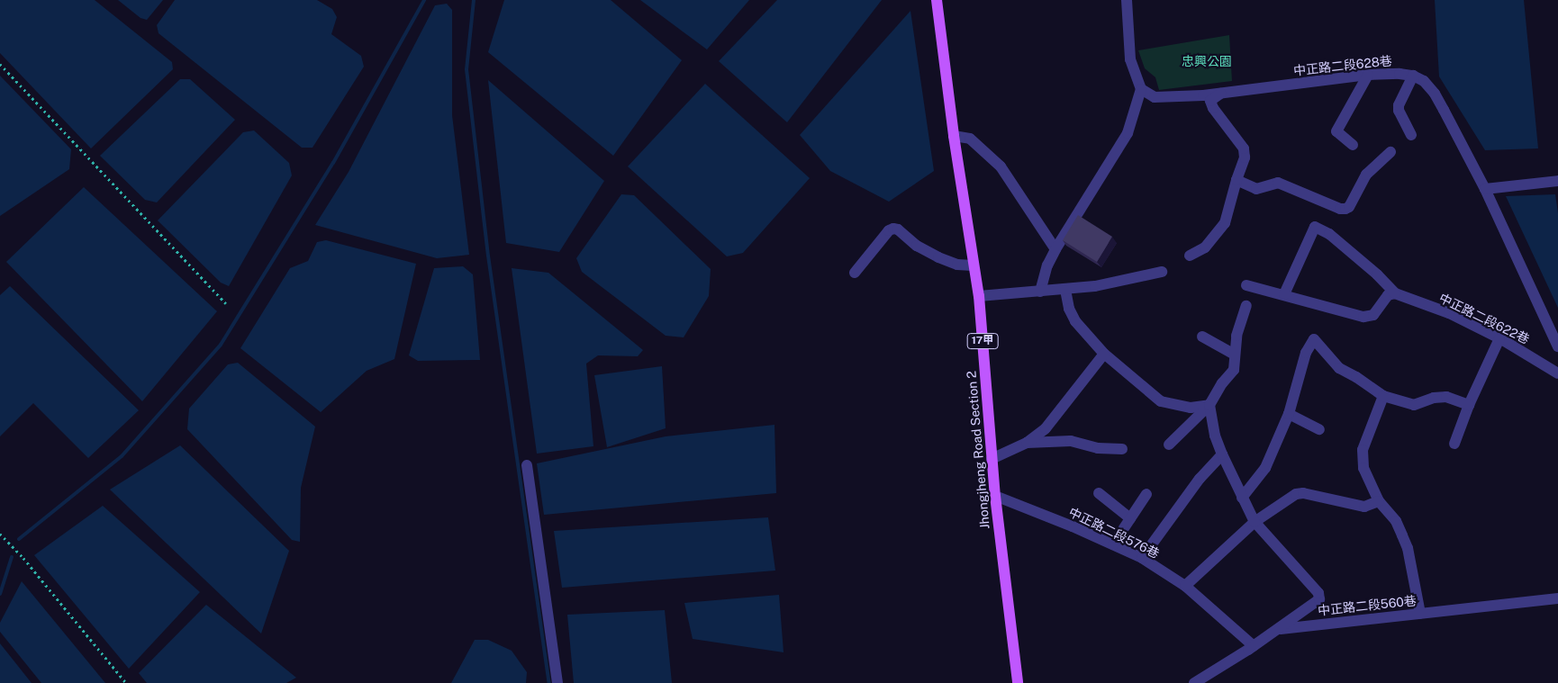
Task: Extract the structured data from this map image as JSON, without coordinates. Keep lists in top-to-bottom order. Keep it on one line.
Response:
{"streets":{"main road":["17甲","Jhongjheng Road Section 2"],"street":["中正路二段628巷","中正路二段622巷","中正路二段576巷","中正路二段560巷"]},"crossings":[["Jhongjheng Road Section 2","中正路二段576巷"],["中正路二段576巷","中正路二段560巷"]],"parks":["忠興公園"]}
